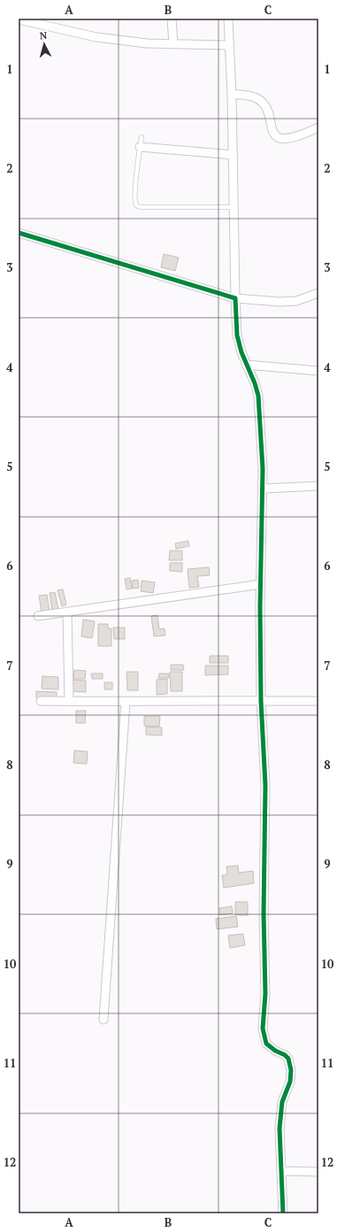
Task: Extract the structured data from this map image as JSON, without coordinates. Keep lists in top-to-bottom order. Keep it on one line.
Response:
{"north":"top","grid":{"columns":["A","B","C"],"rows":["1","2","3","4","5","6","7","8","9","10","11","12"]}}
